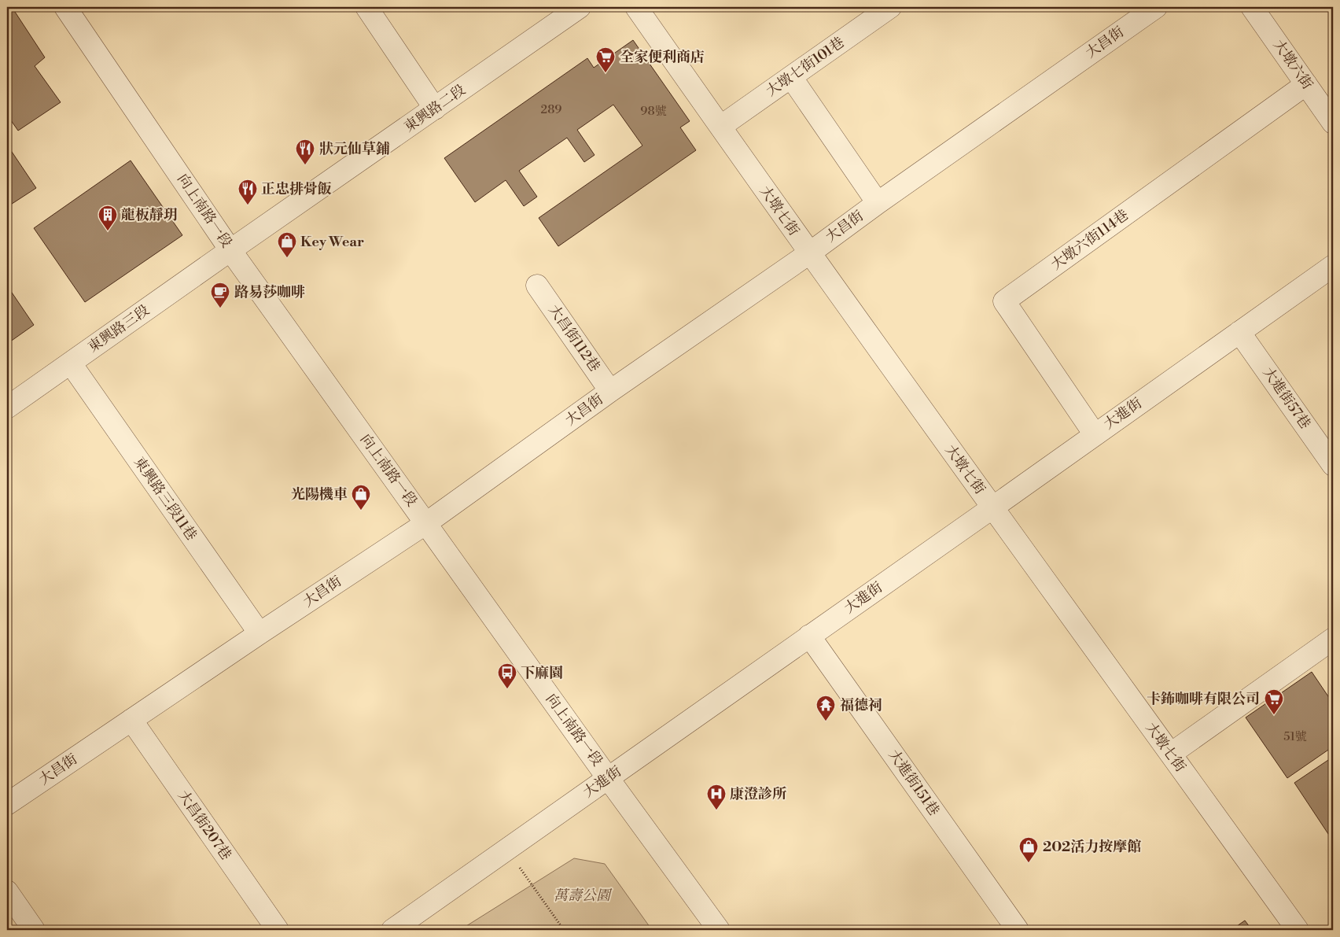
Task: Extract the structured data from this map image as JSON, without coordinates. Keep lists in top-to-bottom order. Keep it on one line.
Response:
{"streets":{"street":["大昌街","大墩六街","大墩七街101巷","東興路二段","向上南路一段","大墩七街","大墩六街114巷","東興路三段","大昌街112巷","大進街57巷","大進街","東興路三段11巷","大進街151巷","大昌街207巷"]},"crossings":[["大昌街","向上南路一段"],["大昌街","大墩七街"],["大昌街","大昌街112巷"],["大昌街","東興路三段11巷"],["大昌街","大昌街207巷"],["大墩六街","大墩六街114巷"],["大墩七街101巷","大墩七街"],["東興路二段","向上南路一段"],["東興路二段","東興路三段"],["向上南路一段","東興路三段"],["向上南路一段","大進街"],["大墩七街","大進街"],["大墩六街114巷","大進街"],["東興路三段","東興路三段11巷"],["大進街57巷","大進街"],["大進街","大進街151巷"]],"parks":["萬壽公園"],"places":{"supermarket":["全家便利商店","卡鈽咖啡有限公司"],"restaurant":["狀元仙草鋪","正忠排骨飯"],"building":["龍板靜玥"],"shop":["Key Wear","光陽機車","202活力按摩館"],"cafe":["路易莎咖啡"],"bus stop":["下麻園"],"temple":["福德祠"],"hospital":["康澄診所"]},"house_numbers":["289","98號","51號"]}
